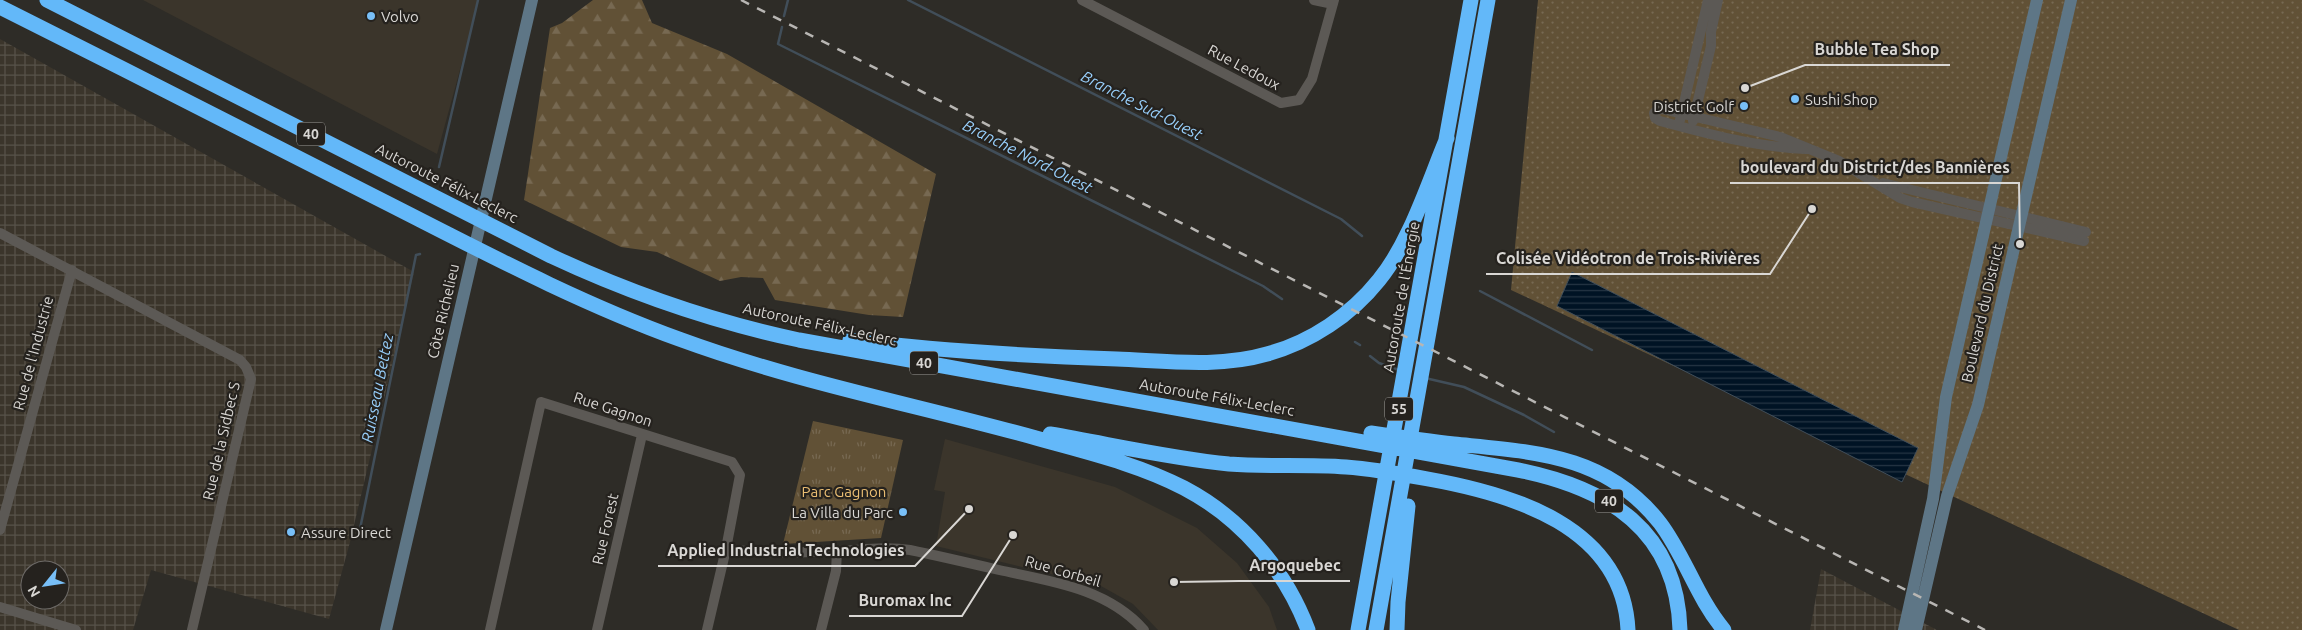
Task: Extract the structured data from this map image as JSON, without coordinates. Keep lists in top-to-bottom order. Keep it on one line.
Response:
{"streets":{"highway":["40","Autoroute Félix-Leclerc","Autoroute de l'Énergie","55"],"street":["Rue Ledoux","Côte Richelieu","Boulevard du District","Rue de l'Industrie","Rue Gagnon","Rue de la Sidbec S","Rue Forest","Rue Corbeil"]},"crossings":[["Rue de l'Industrie","Rue de la Sidbec S"],["Rue Gagnon","Rue Forest"],["Rue Gagnon","Rue Corbeil"]],"water":["Branche Sud-Ouest","Branche Nord-Ouest","Ruisseau Bettez"],"parks":["Parc Gagnon"],"places":["Volvo","Bubble Tea Shop","Sushi Shop","District Golf","Colisée Vidéotron de Trois-Rivières","boulevard du District/des Bannières","Applied Industrial Technologies","La Villa du Parc","Assure Direct","Buromax Inc","Argoquebec"],"north":"bottom left"}
